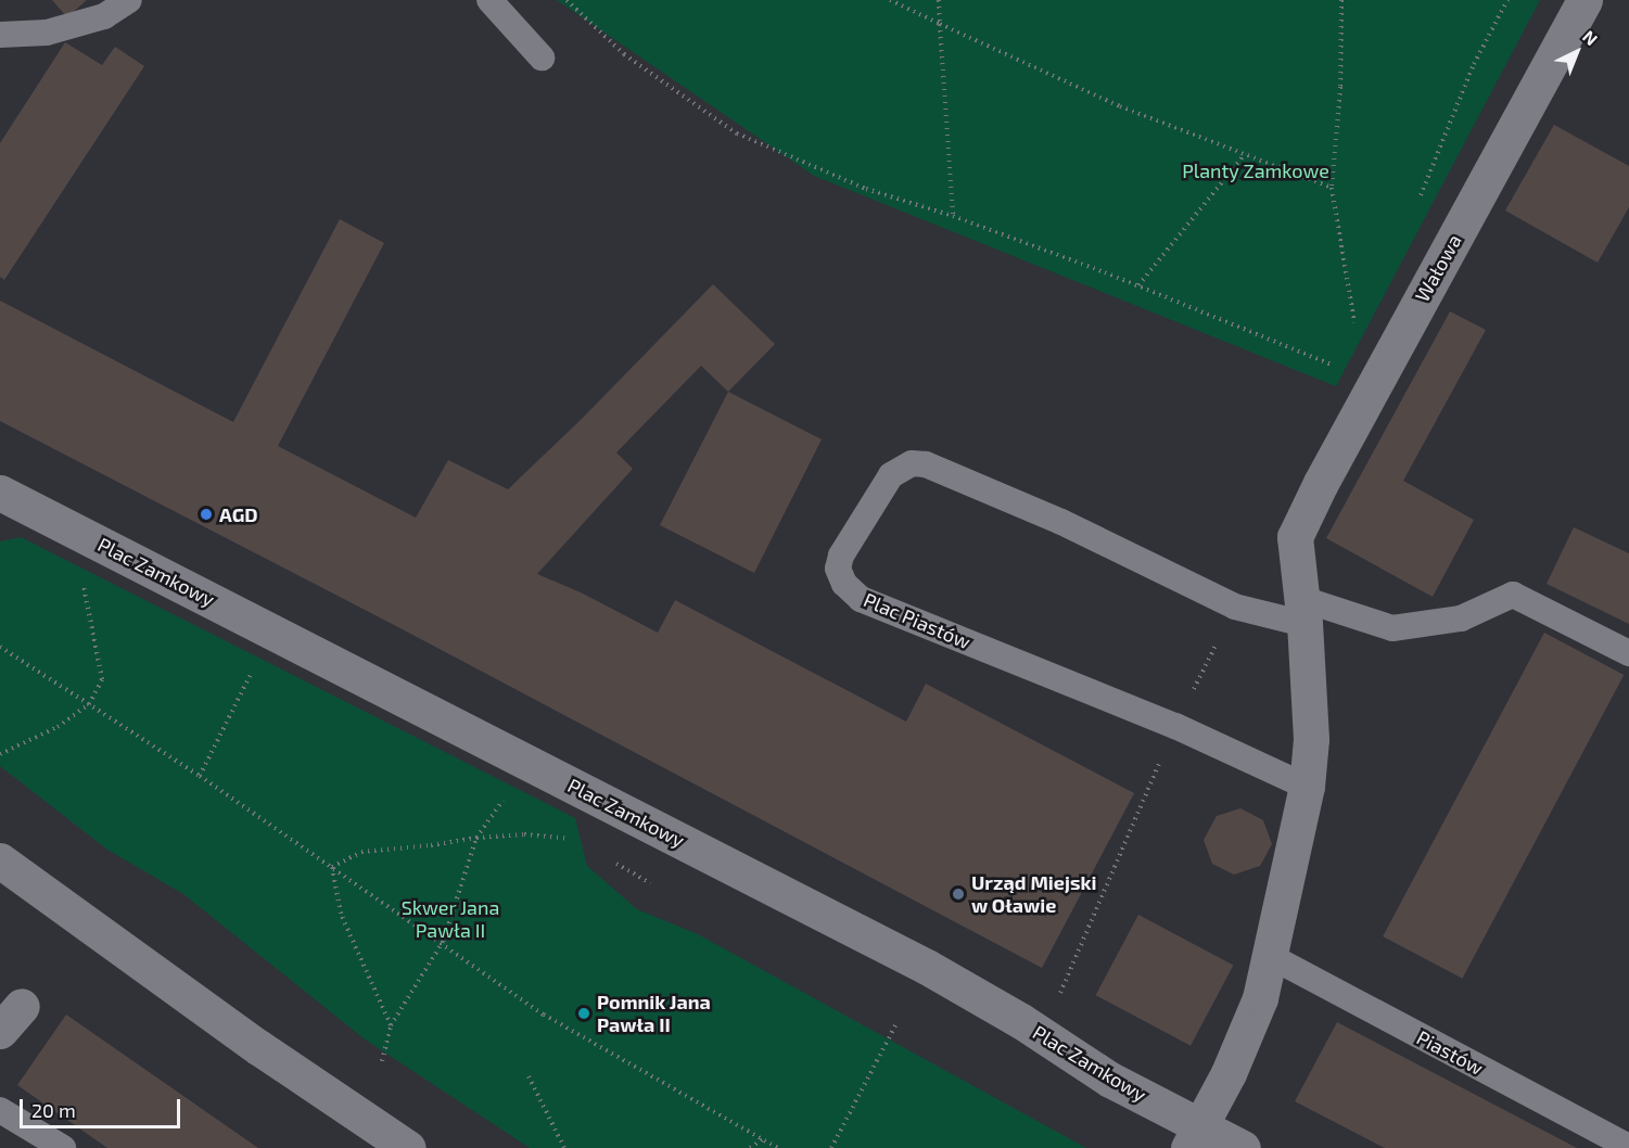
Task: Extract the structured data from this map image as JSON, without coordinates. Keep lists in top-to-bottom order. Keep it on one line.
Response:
{"streets":{"street":["Wałowa","Plac Zamkowy"],"lane":["Plac Piastów","Piastów"]},"crossings":[["Wałowa","Plac Piastów"]],"parks":["Planty Zamkowe","Skwer Jana Pawła II"],"places":["AGD","Urząd Miejski w Oławie","Pomnik Jana Pawła II"],"scale_bar":"20 m","north":"top right"}
